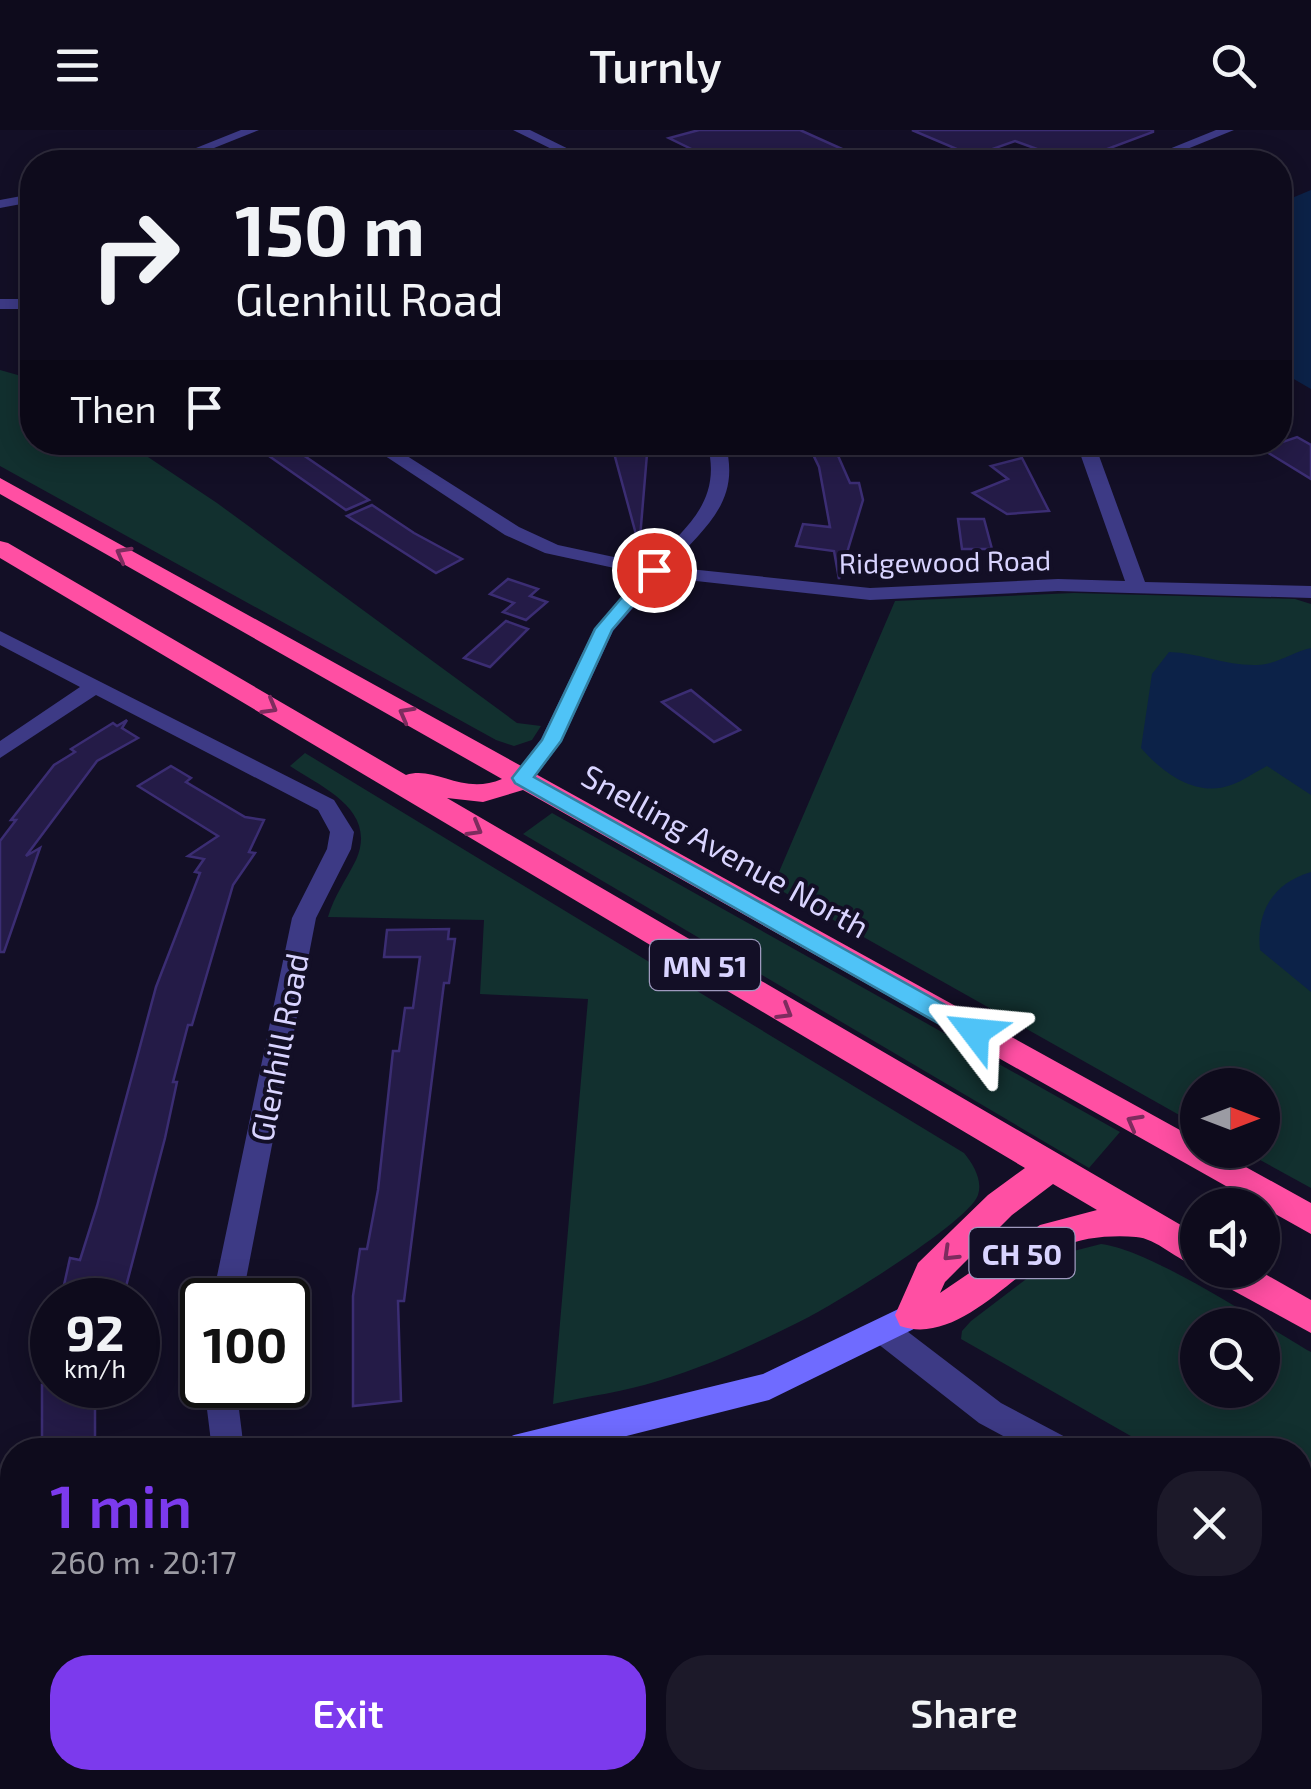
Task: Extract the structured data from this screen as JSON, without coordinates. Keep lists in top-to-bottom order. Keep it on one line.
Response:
{"streets":{"highway":["Snelling Avenue North","MN 51","CH 50"],"street":["Ridgewood Road","Glenhill Road"]},"crossings":[["MN 51","CH 50"]],"north":"right","page":{"header":"Turnly","turn":["150 m","Glenhill Road"],"then":"Then","speed":"92 km/h","limit":"100","heading":["1 min","260 m · 20:17"],"buttons":["Exit","Share"]}}
